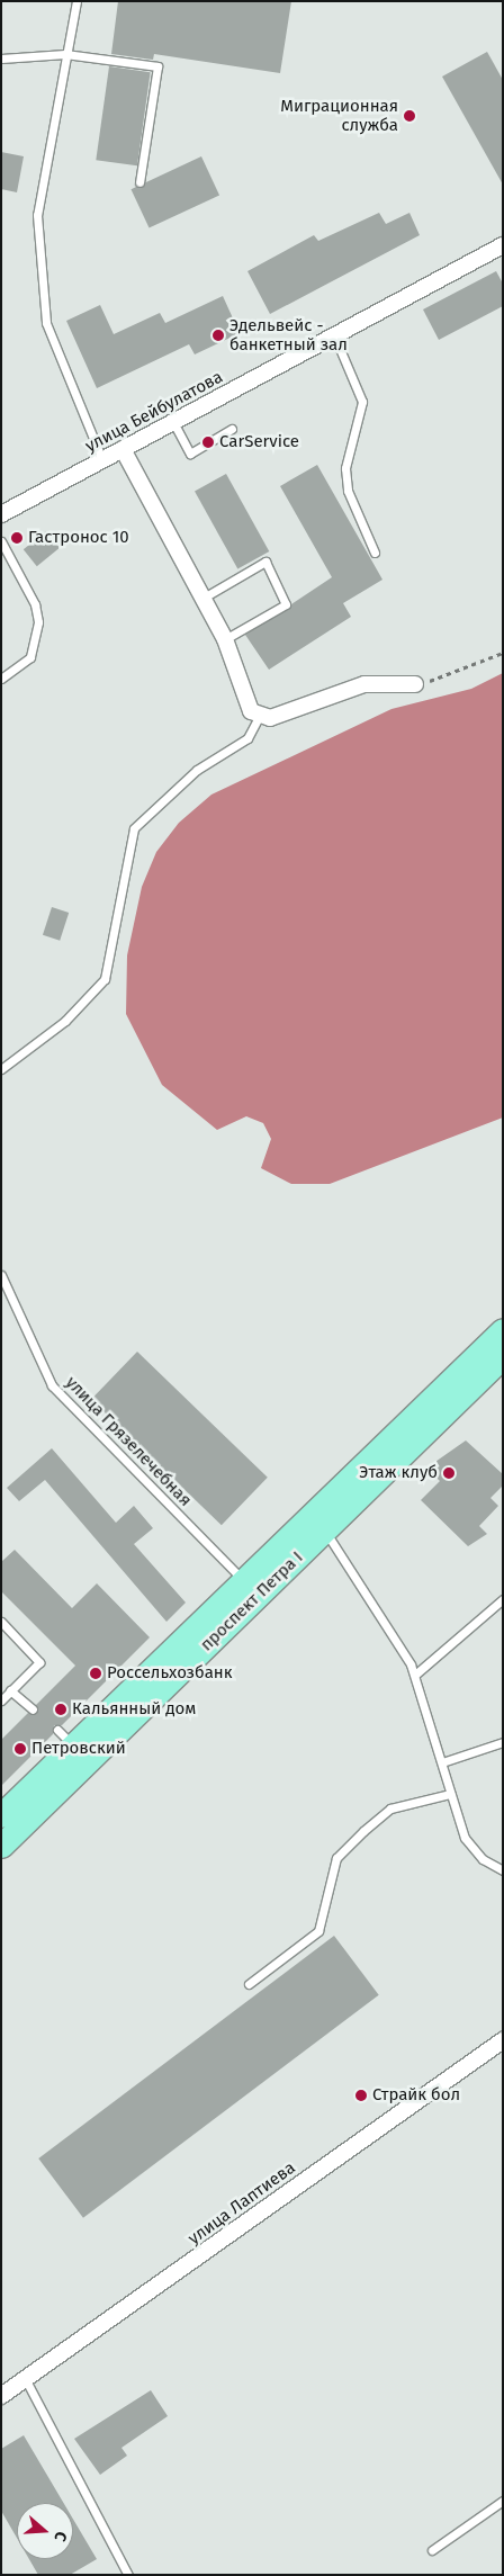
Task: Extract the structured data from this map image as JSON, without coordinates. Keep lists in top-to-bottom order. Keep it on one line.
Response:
{"streets":{"main road":["проспект Петра I"],"street":["улица Бейбулатова","улица Лаптиева"],"lane":["улица Грязелечебная"]},"crossings":[["улица Грязелечебная","проспект Петра I"]],"places":["Миграционная служба","Эдельвейс - банкетный зал","CarService","Гастронос 10","Этаж клуб","Россельхозбанк","Кальянный дом","Петровский","Страйк бол"],"north":"right"}
